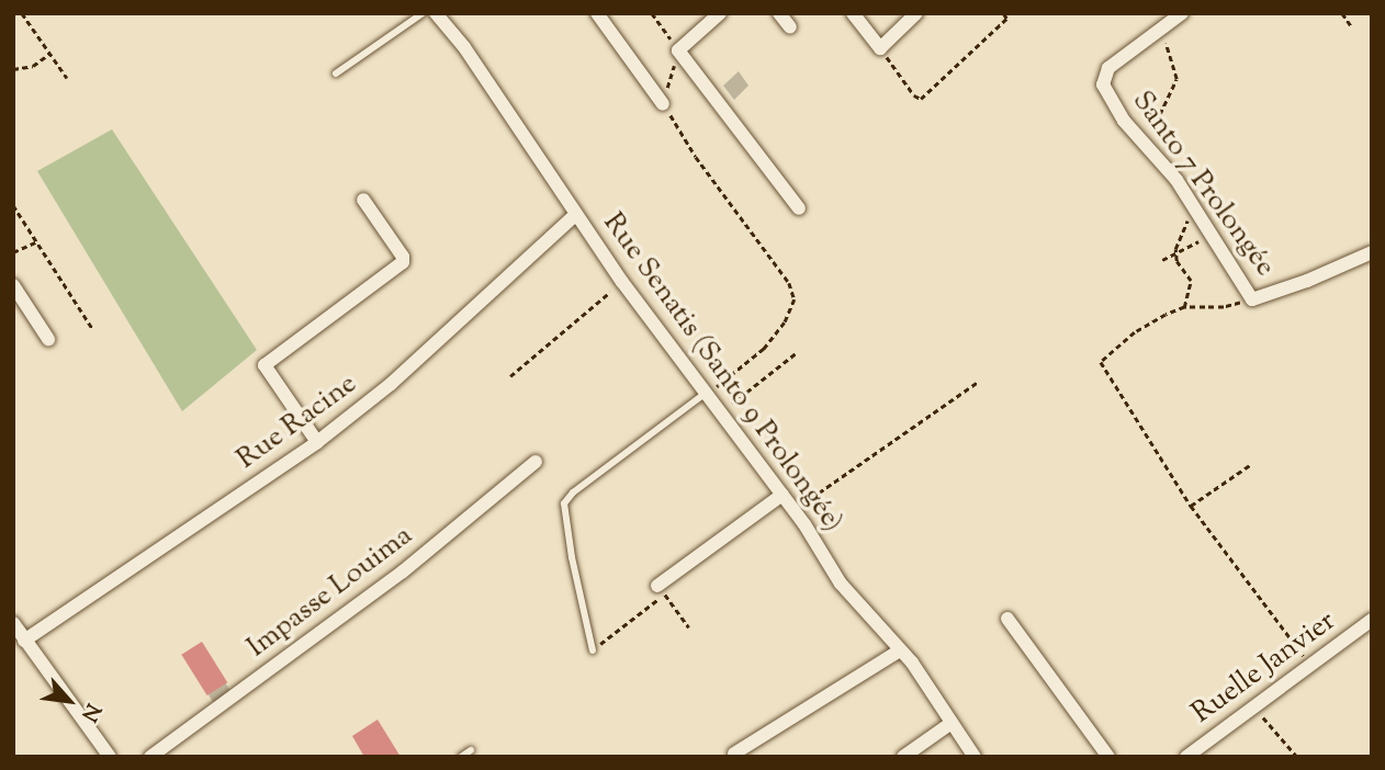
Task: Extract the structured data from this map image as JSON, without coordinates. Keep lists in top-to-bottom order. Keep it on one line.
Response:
{"streets":{"street":["Santo 7 Prolongée","Rue Senatis (Santo 9 Prolongée)","Rue Racine","Impasse Louima","Ruelle Janvier"]},"crossings":[["Rue Senatis (Santo 9 Prolongée)","Rue Racine"]],"north":"bottom right"}
